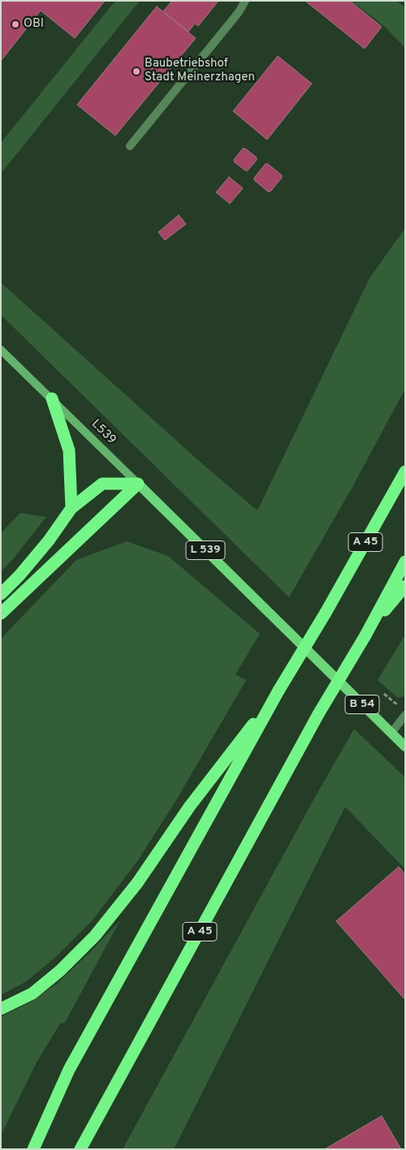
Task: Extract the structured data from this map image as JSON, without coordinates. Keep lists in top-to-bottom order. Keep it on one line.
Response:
{"streets":{"highway":["A 45"],"main road":["L539","L 539","B 54"]},"crossings":[["L539","L 539"],["L 539","B 54"]],"places":["OBI","Baubetriebshof Stadt Meinerzhagen"]}
